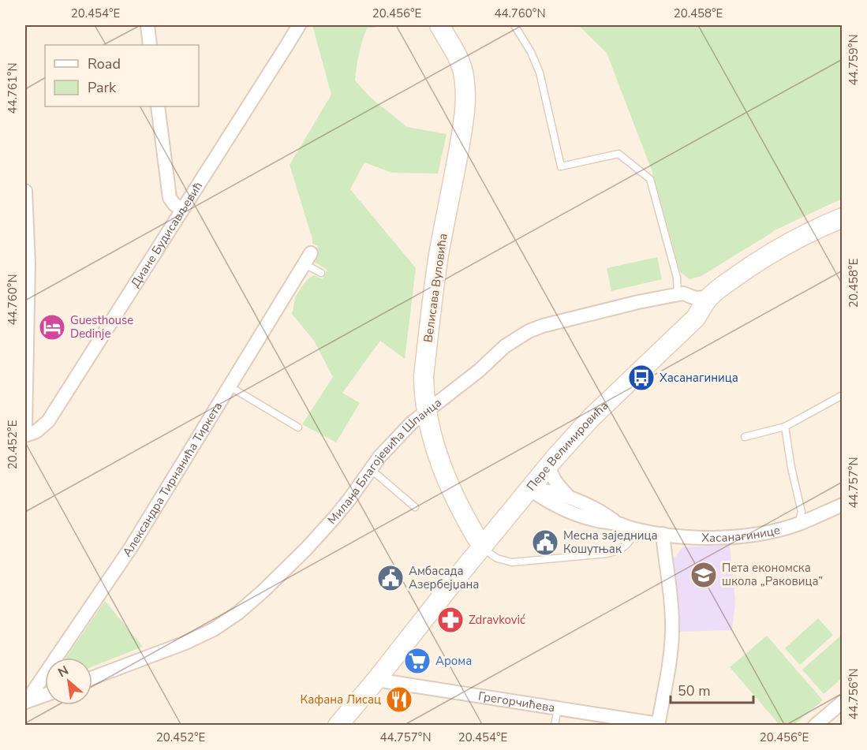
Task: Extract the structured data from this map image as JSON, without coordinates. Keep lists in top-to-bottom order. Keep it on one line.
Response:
{"streets":{"main road":["Велисава Вуловића","Пере Велимировића"],"street":["Диане Будисављевић","Милана Благојевића Шпанца","Александра Тирнанића Тиркета","Хасанагинице","Грегорчићева"]},"crossings":[["Велисава Вуловића","Пере Велимировића"],["Велисава Вуловића","Милана Благојевића Шпанца"],["Пере Велимировића","Милана Благојевића Шпанца"],["Пере Велимировића","Хасанагинице"],["Пере Велимировића","Грегорчићева"]],"places":{"hotel":["Guesthouse Dedinje"],"bus stop":["Хасанагиница"],"public building":["Месна заједница Кошутњак","Амбасада Азербејџана"],"school or university":["Пета економска школа „Раковица”"],"pharmacy":["Zdravković"],"supermarket":["Арома"],"restaurant":["Кафана Лисац"]},"legend":["Road","Park"],"scale_bar":"50 m","north":"top left","coordinates":["20.454°E","20.456°E","44.760°N","20.458°E","44.759°N","44.761°N","20.452°E","44.757°N","44.756°N"]}
